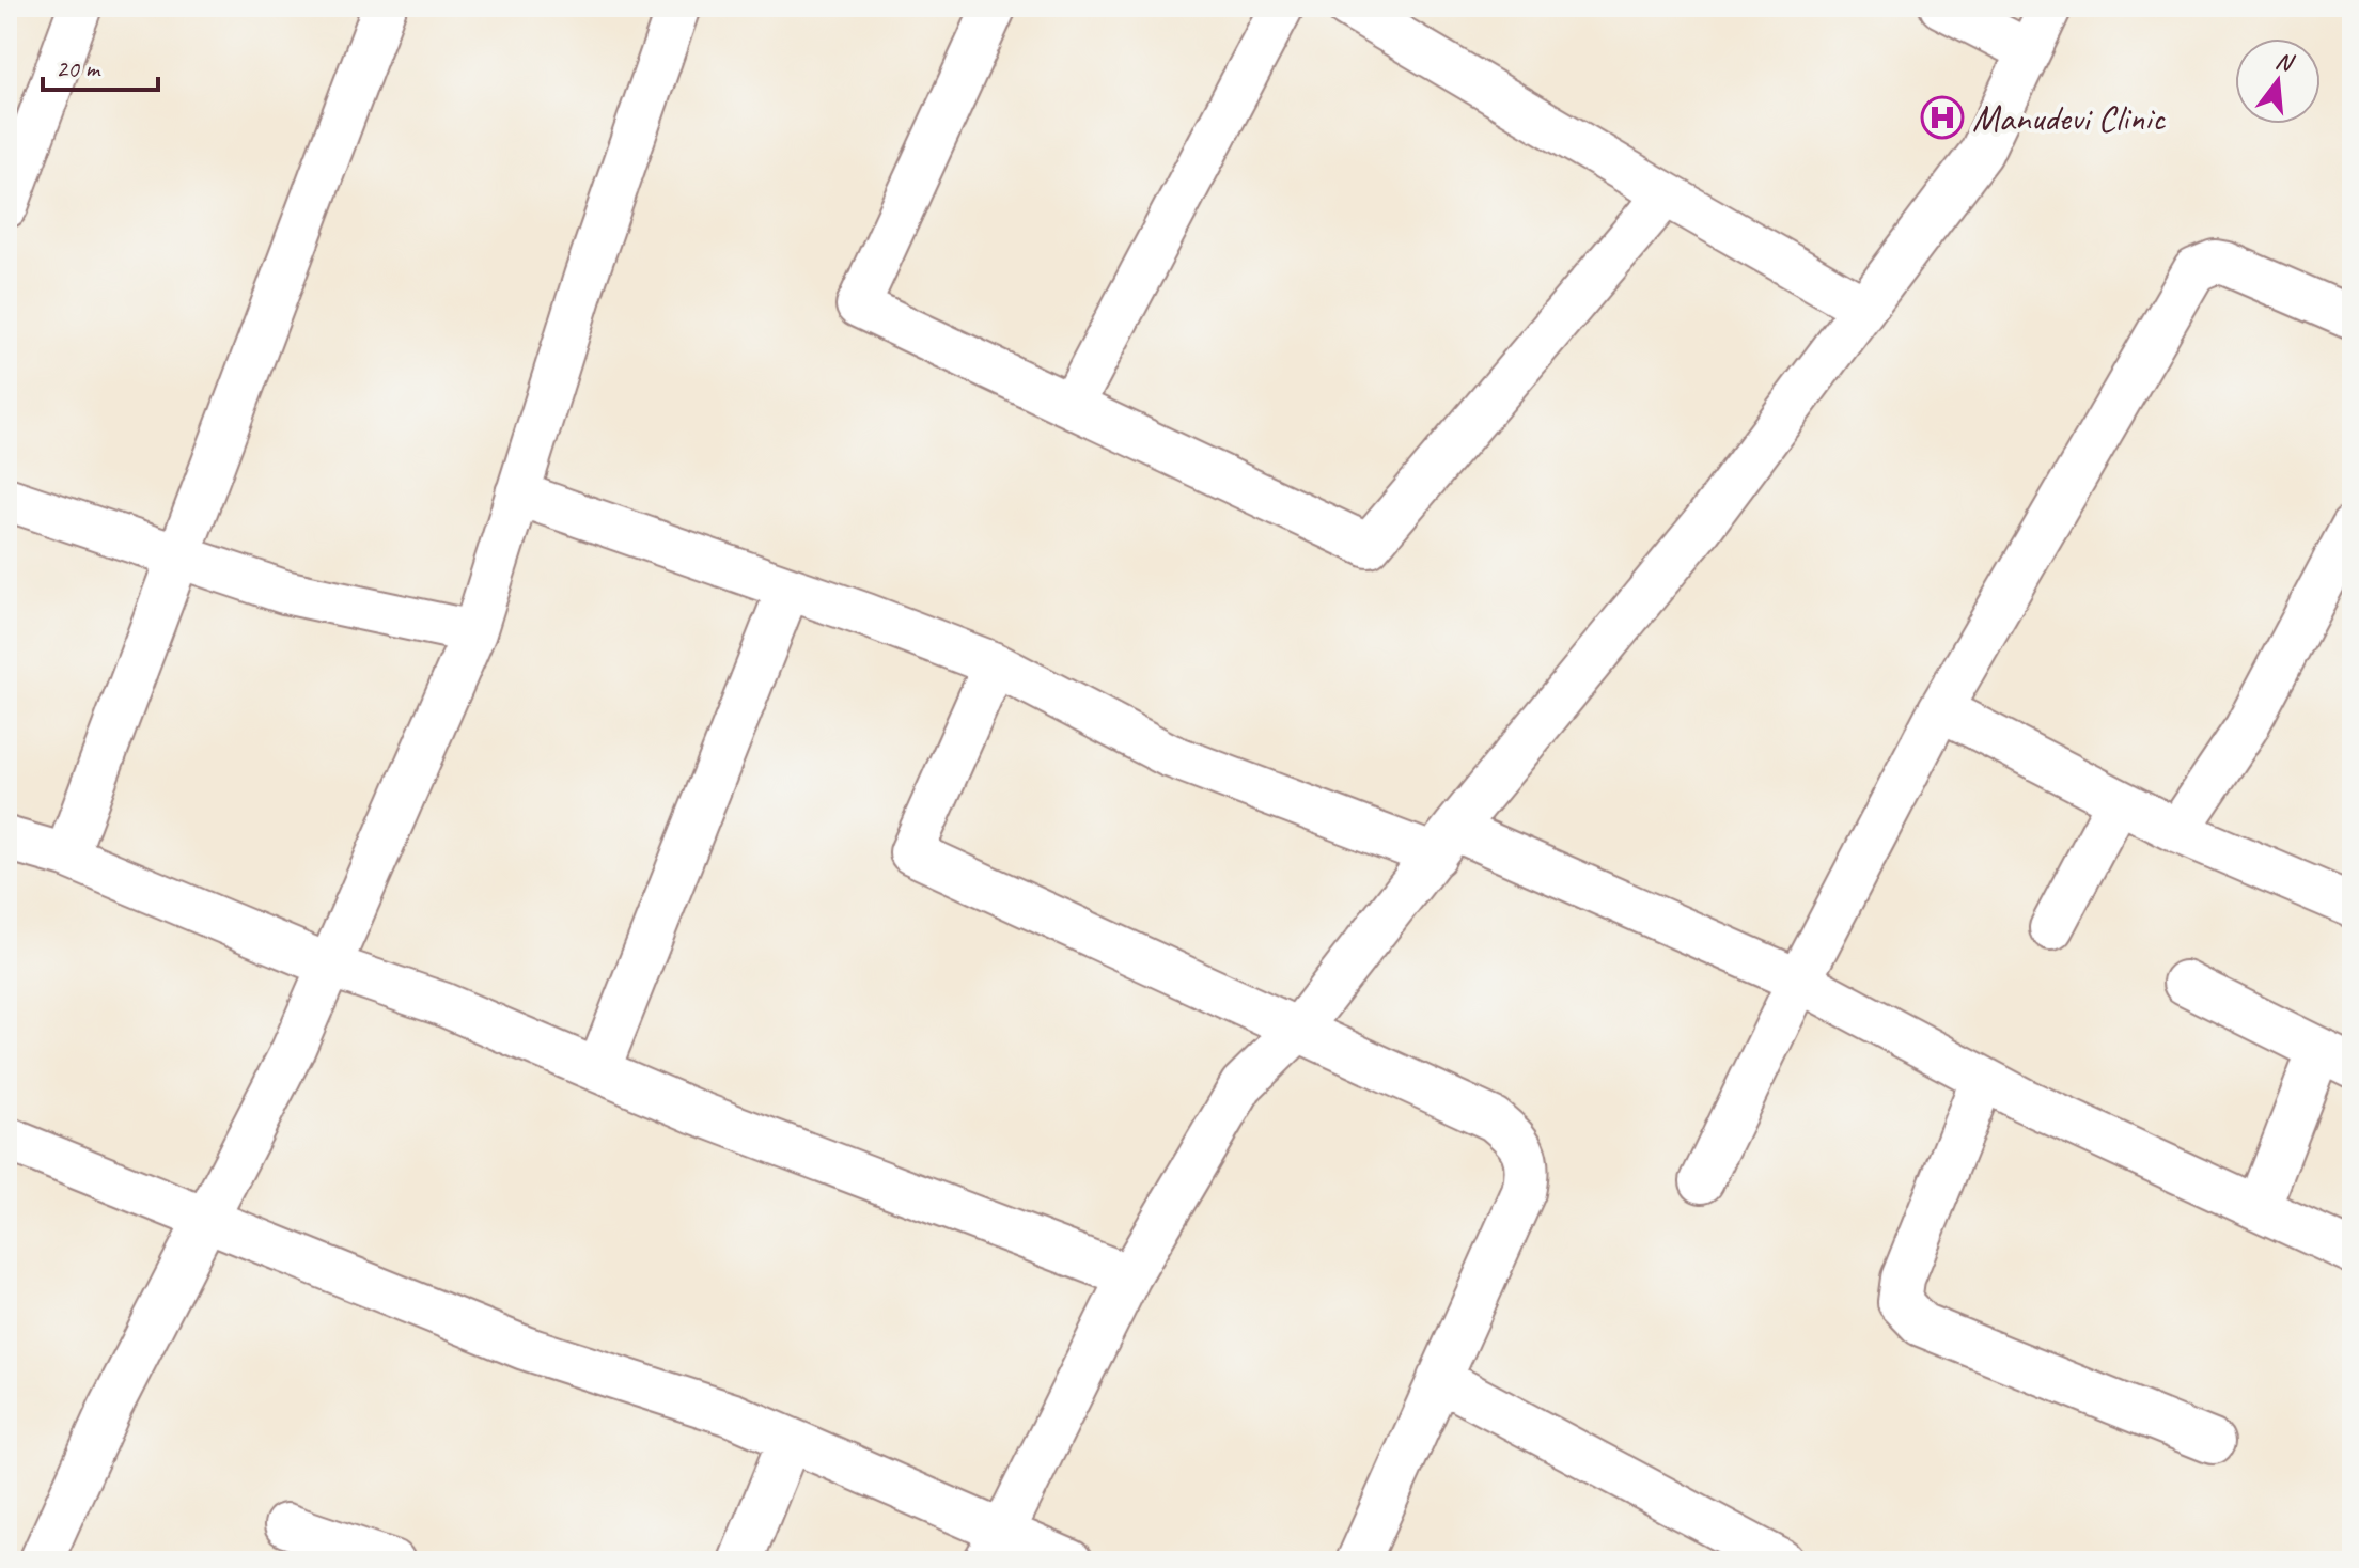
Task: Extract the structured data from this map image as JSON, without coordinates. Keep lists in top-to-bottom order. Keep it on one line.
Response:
{"places":{"hospital":["Manudevi Clinic"]},"scale_bar":"20 m","north":"top"}
